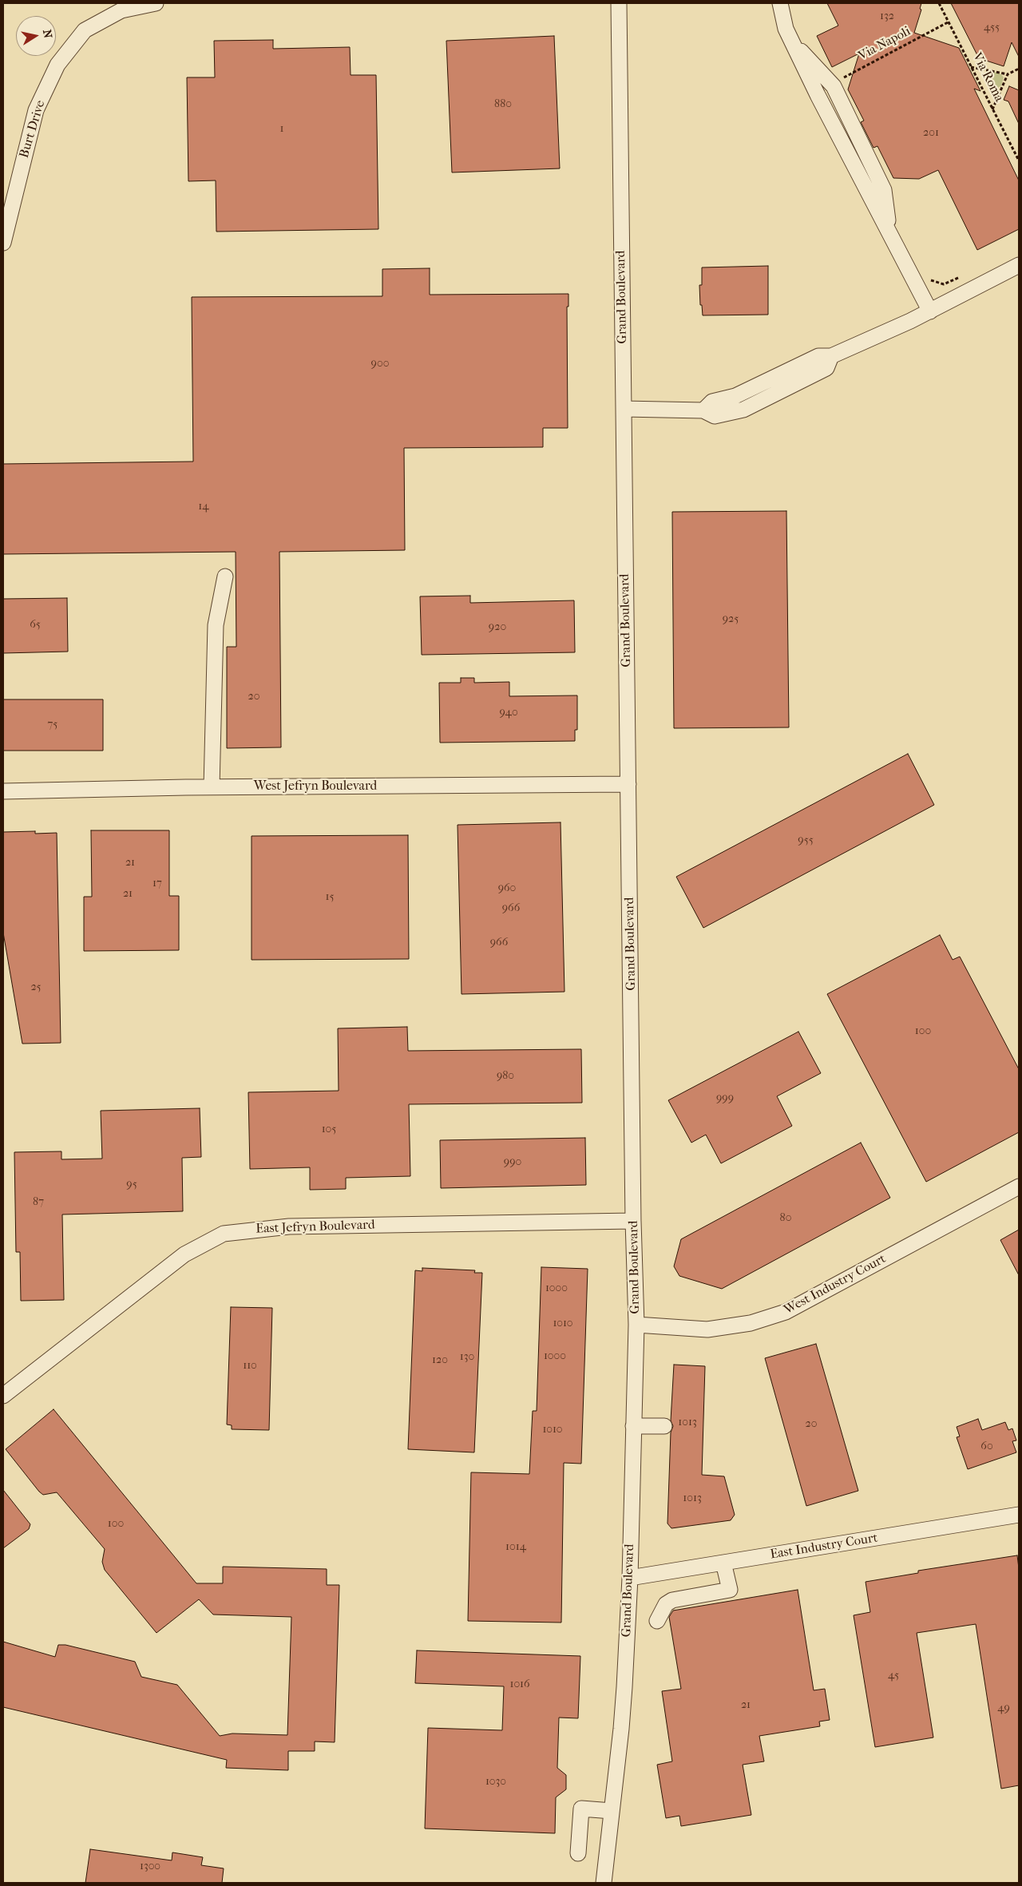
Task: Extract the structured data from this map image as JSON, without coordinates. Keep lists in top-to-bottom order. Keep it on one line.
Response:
{"streets":{"street":["Burt Drive","Grand Boulevard","West Jefryn Boulevard","East Jefryn Boulevard","West Industry Court","East Industry Court"],"path":["Via Napoli","Via Roma"]},"crossings":[["Via Napoli","Via Roma"],["Grand Boulevard","West Jefryn Boulevard"],["Grand Boulevard","East Jefryn Boulevard"],["Grand Boulevard","West Industry Court"],["Grand Boulevard","East Industry Court"]],"house_numbers":["132","455","880","1","201","900","14","925","65","920","20","940","75","955","21","17","960","21","15","966","966","25","100","980","999","105","990","95","87","80","1000","1010","1000","130","120","110","1013","20","1010","60","1013","100","1014","45","1016","21","49","1030","1300"],"north":"right"}
